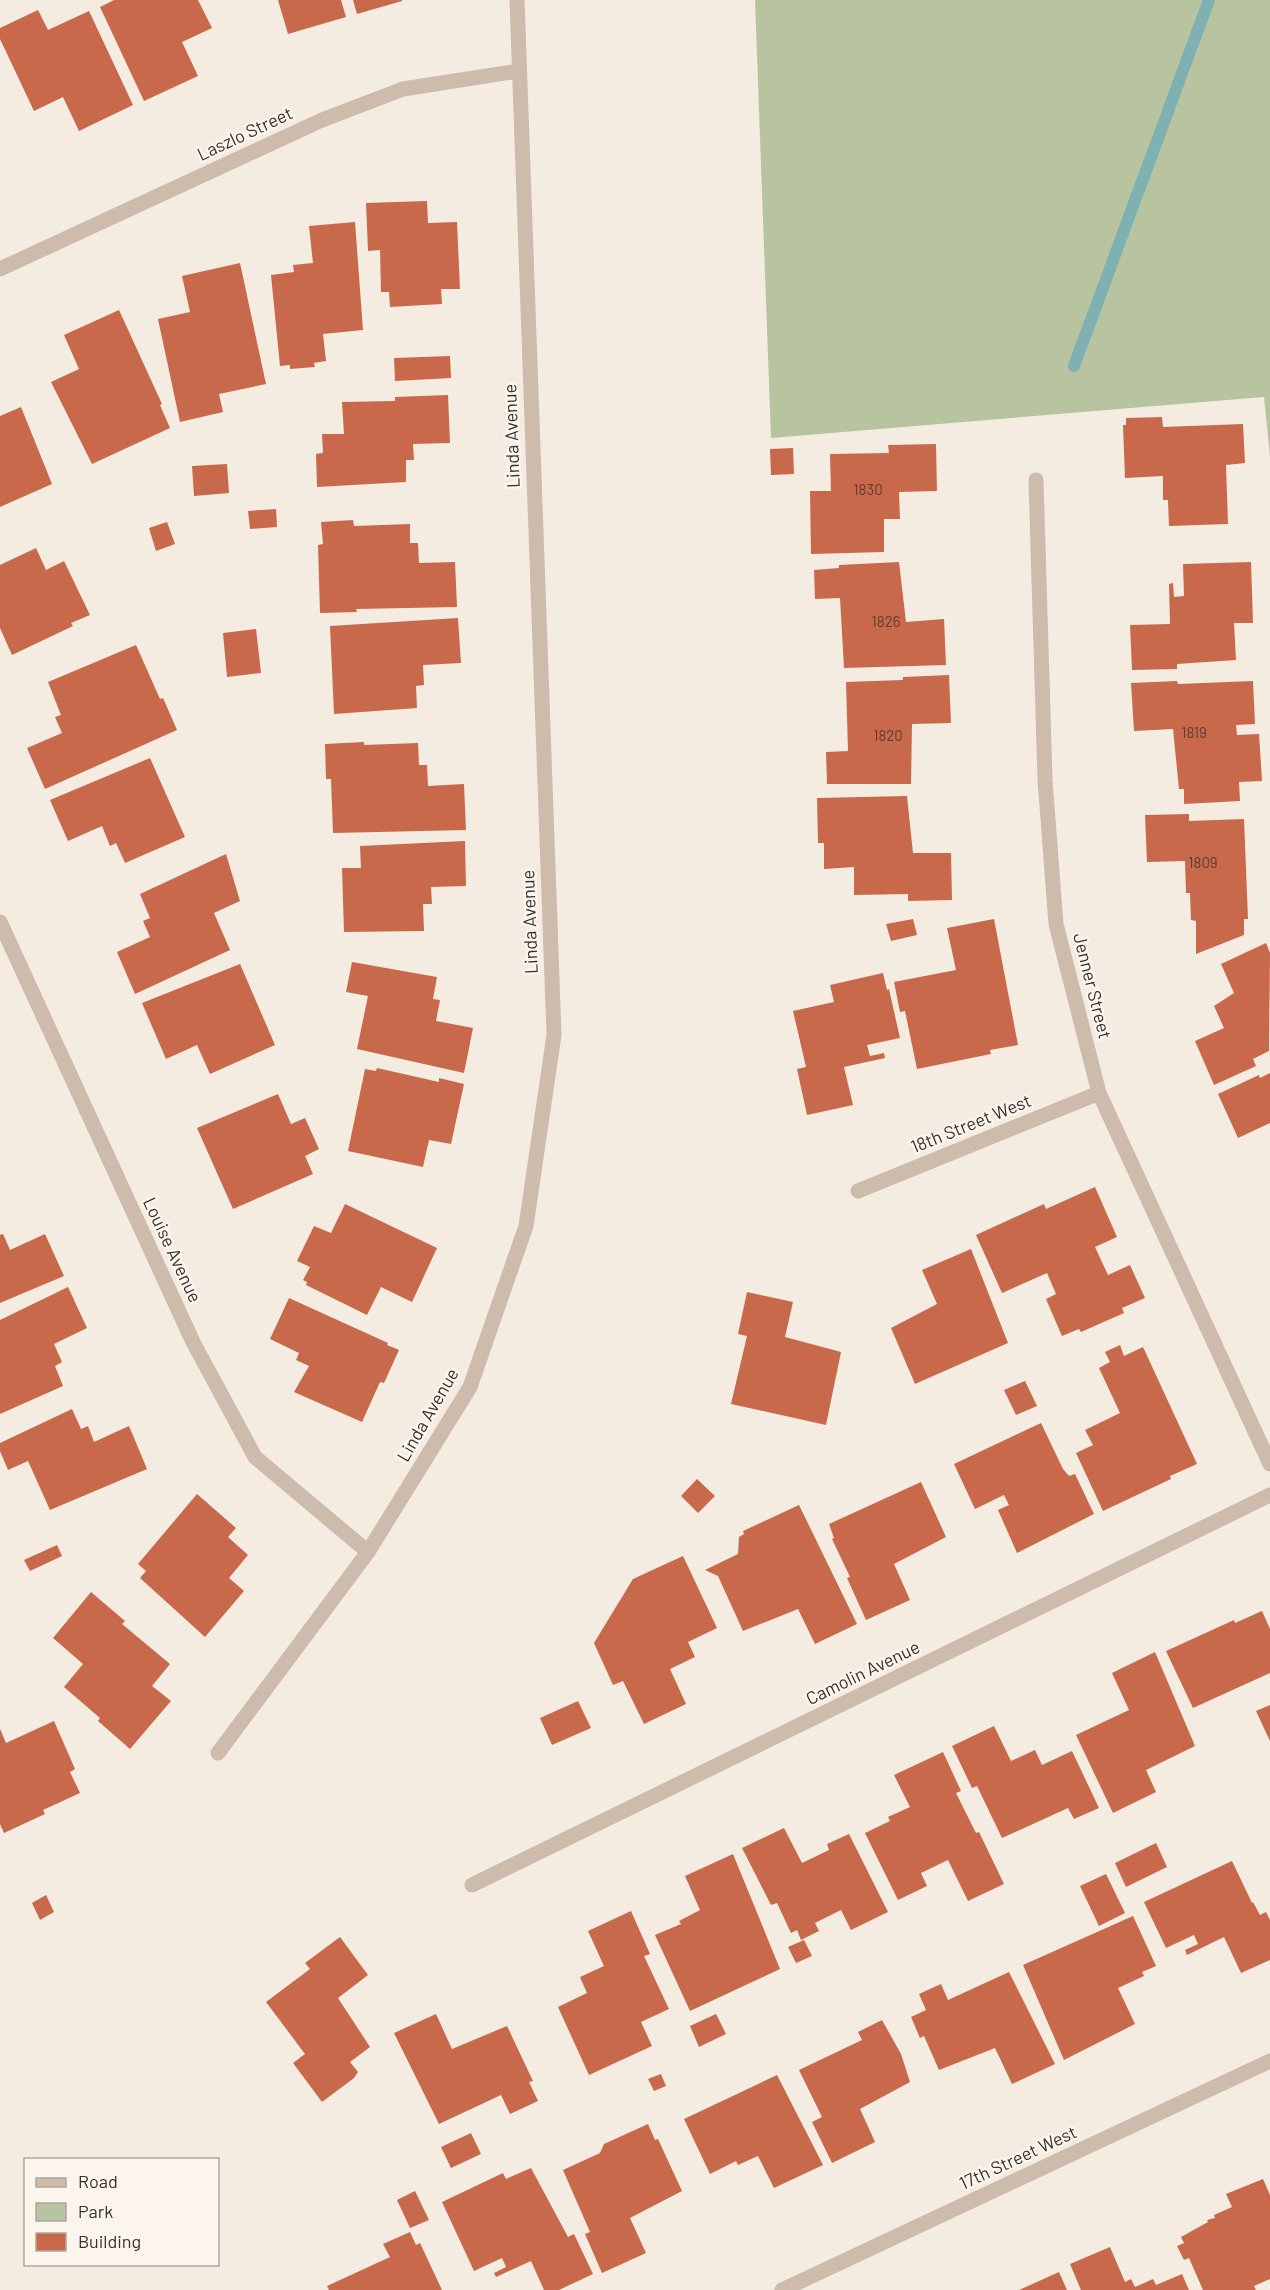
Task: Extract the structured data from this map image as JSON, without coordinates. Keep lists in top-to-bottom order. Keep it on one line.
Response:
{"streets":{"street":["Laszlo Street","Linda Avenue","Jenner Street","18th Street West","Louise Avenue","Camolin Avenue","17th Street West"]},"crossings":[["Laszlo Street","Linda Avenue"],["Linda Avenue","Louise Avenue"],["Jenner Street","18th Street West"]],"house_numbers":["1830","1826","1819","1820","1809"],"legend":["Road","Park","Building"]}
